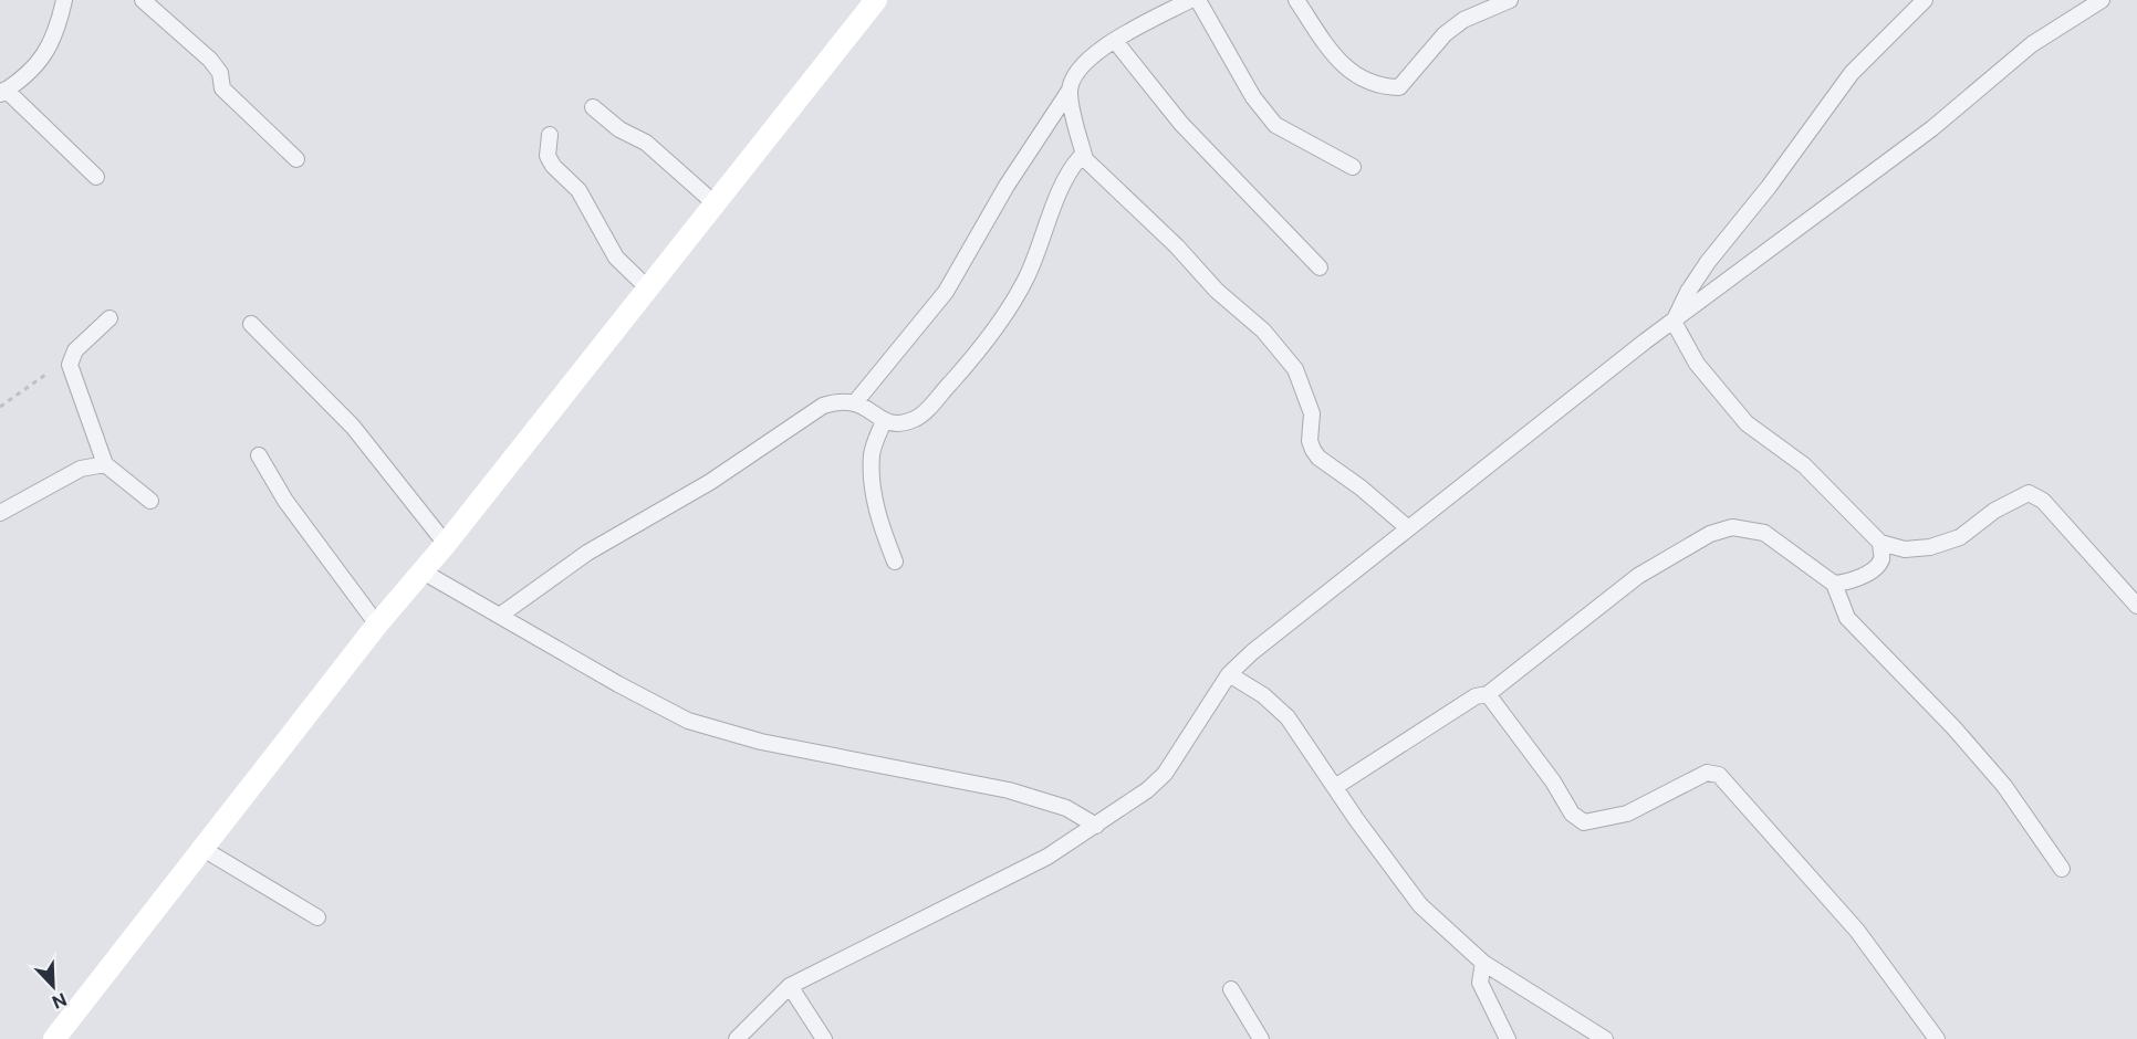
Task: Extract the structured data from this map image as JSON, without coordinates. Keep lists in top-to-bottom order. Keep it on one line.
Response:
{"north":"bottom right"}
